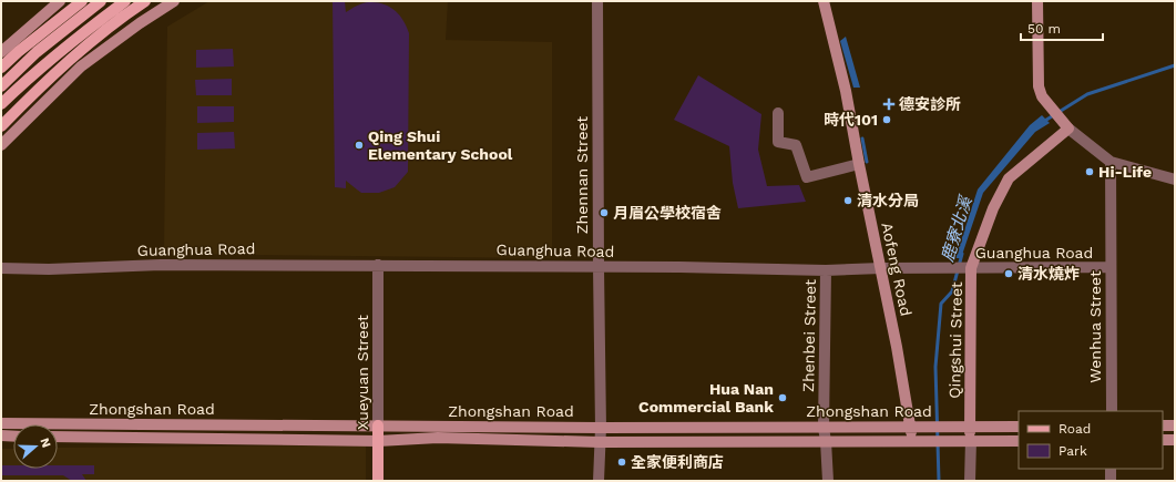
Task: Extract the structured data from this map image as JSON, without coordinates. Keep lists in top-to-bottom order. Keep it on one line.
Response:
{"streets":{"main road":["Xueyuan Street"],"street":["Zhennan Street","Guanghua Road","Aofeng Road","Wenhua Street","Zhenbei Street","Qingshui Street","Zhongshan Road"]},"crossings":[["Zhennan Street","Guanghua Road"],["Zhennan Street","Zhongshan Road"],["Guanghua Road","Aofeng Road"],["Guanghua Road","Wenhua Street"],["Guanghua Road","Zhenbei Street"],["Guanghua Road","Qingshui Street"],["Guanghua Road","Xueyuan Street"],["Aofeng Road","Zhongshan Road"],["Zhenbei Street","Zhongshan Road"],["Qingshui Street","Zhongshan Road"],["Xueyuan Street","Zhongshan Road"]],"water":["鹿寮北溪"],"places":{"health":["德安診所"],"other":["時代101","Qing Shui Elementary School","Hi-Life","清水分局","月眉公學校宿舍","清水燒炸","Hua Nan Commercial Bank","全家便利商店"]},"legend":["Road","Park"],"scale_bar":"50 m","north":"right"}
